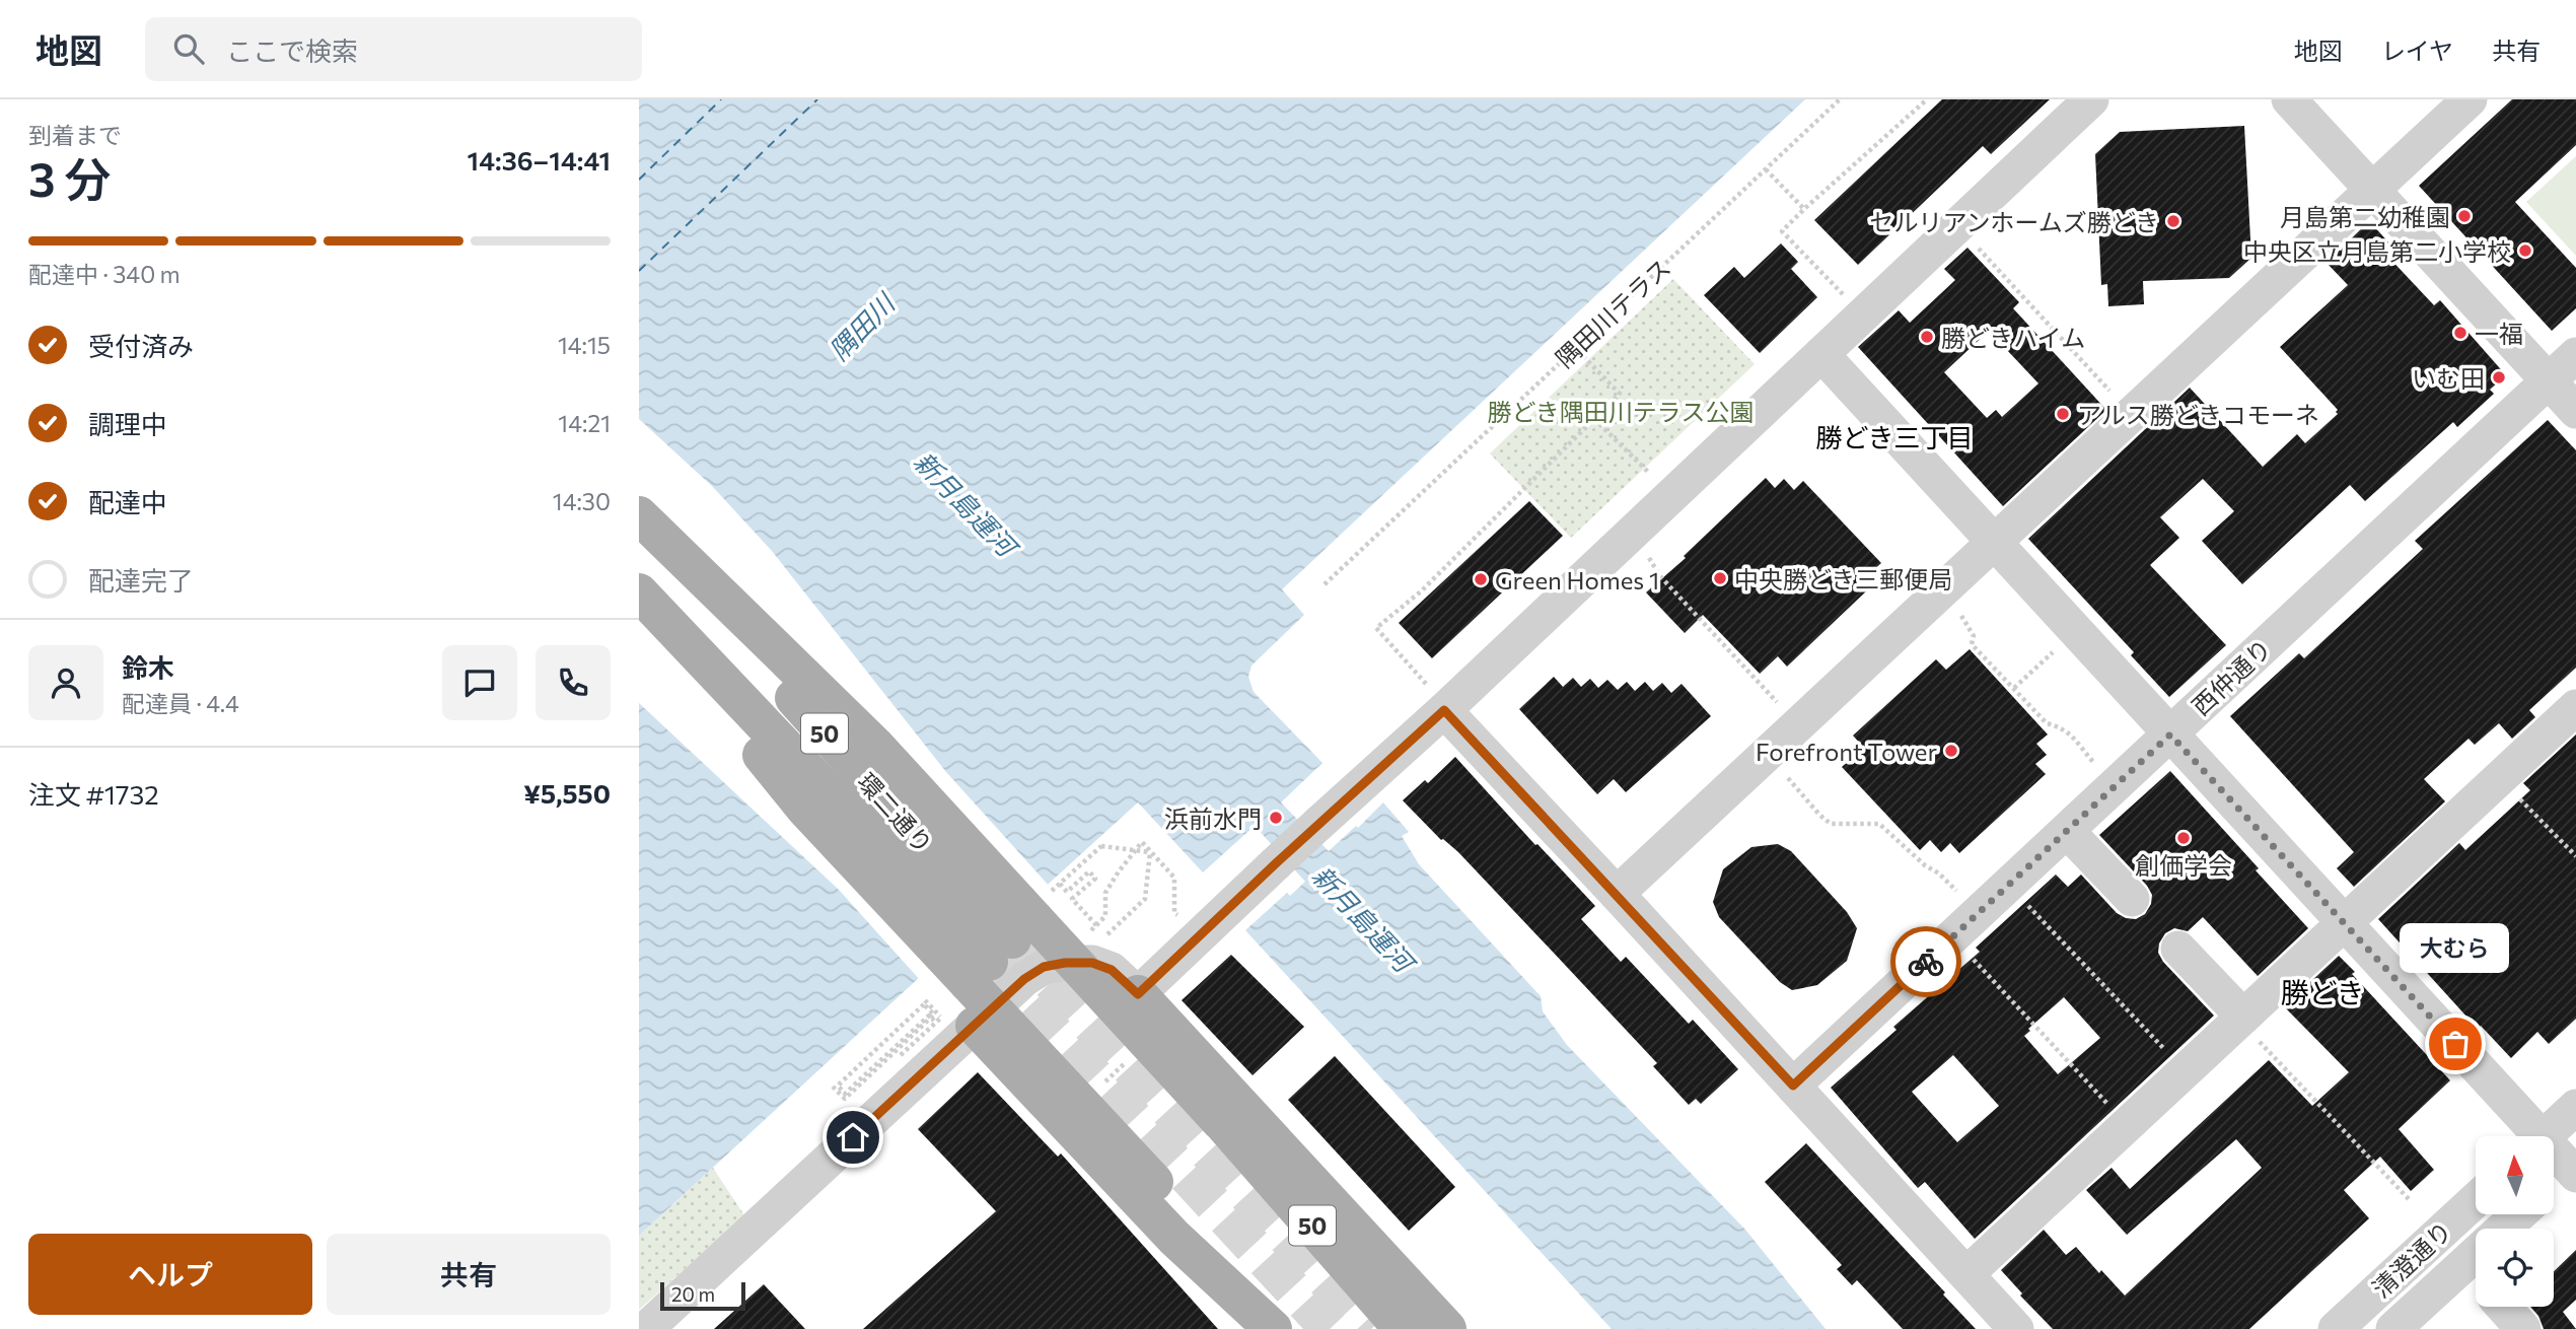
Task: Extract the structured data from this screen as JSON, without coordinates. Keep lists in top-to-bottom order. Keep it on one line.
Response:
{"streets":{"main road":["50","環二通り"],"street":["西仲通り","清澄通り"],"path":["隅田川テラス"]},"districts":["勝どき三丁目","勝どき"],"water":["隅田川","新月島運河"],"parks":["勝どき隅田川テラス公園"],"places":["月島第二幼稚園","セルリアンホームズ勝どき","中央区立月島第二小学校","一福","勝どきハイム","いむ田","アルス勝どきコモーネ","中央勝どき三郵便局","Green Homes 1","Forefront Tower","浜前水門","創価学会","大むら"],"scale_bar":"20 m","north":"top","page":{"header":"地図","search":"ここで検索","nav":["地図","レイヤ","共有"],"heading":["3 分","到着まで","14:36–14:41"],"panel":["鈴木","配達員 · 4.4","注文 #1732","¥5,550"],"bar":"配達中 · 340 m","list":[["受付済み","14:15"],["調理中","14:21"],["配達中","14:30"],"配達完了"],"bubble":"大むら","buttons":["ヘルプ","共有"],"scale":"20 m"}}
